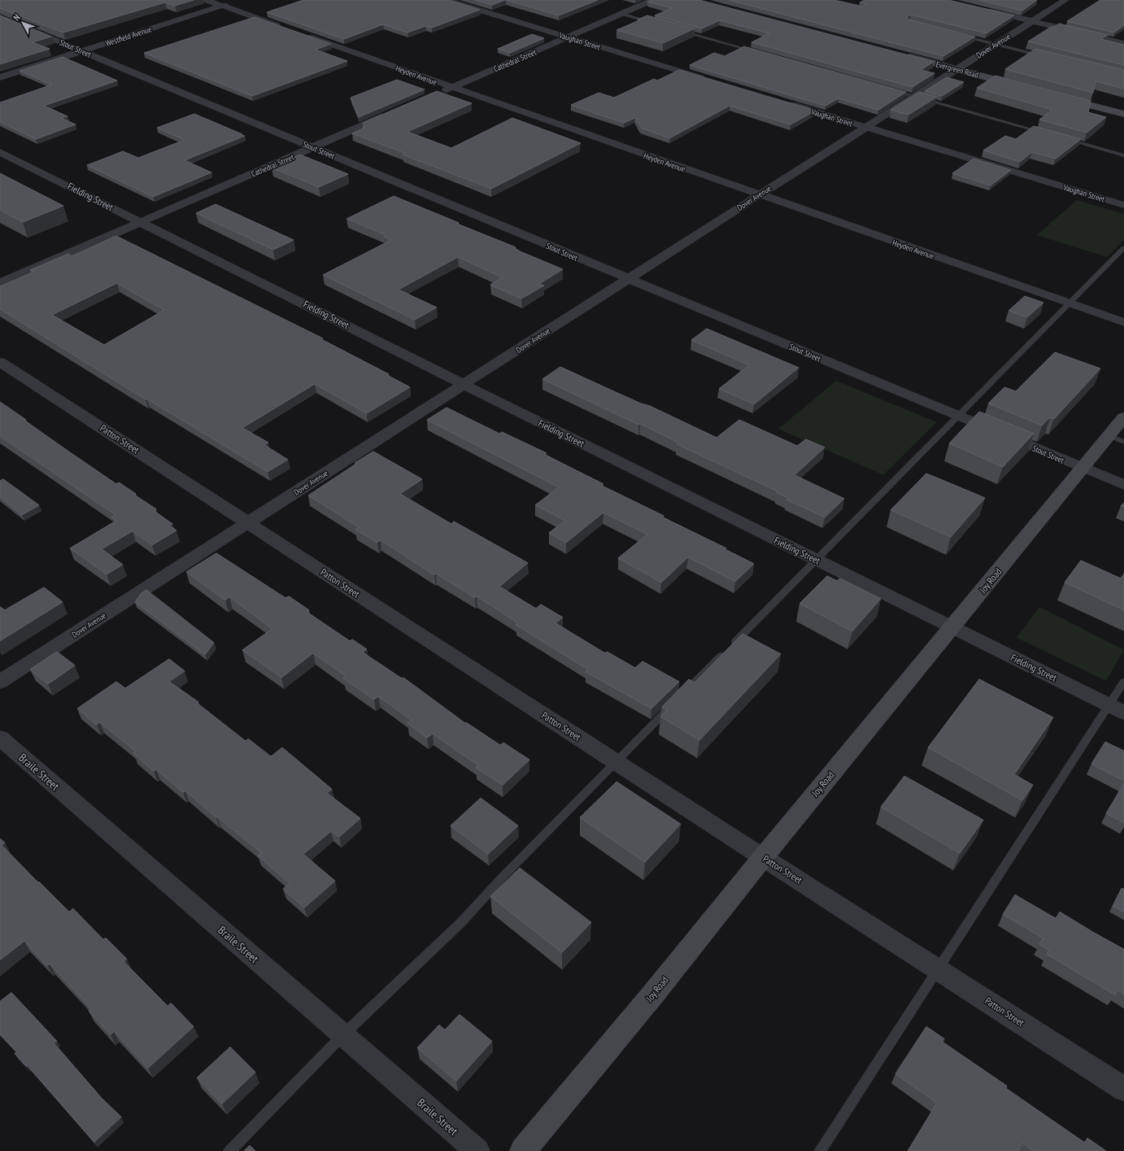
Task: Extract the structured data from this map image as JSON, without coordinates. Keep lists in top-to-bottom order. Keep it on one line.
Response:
{"streets":{"main road":["Evergreen Road","Joy Road"],"street":["Westfield Avenue","Vaughan Street","Dover Avenue","Stout Street","Cathedral Street","Heyden Avenue","Fielding Street","Patton Street","Braile Street"]},"crossings":[["Westfield Avenue","Stout Street"],["Vaughan Street","Dover Avenue"],["Vaughan Street","Cathedral Street"],["Dover Avenue","Stout Street"],["Dover Avenue","Evergreen Road"],["Dover Avenue","Heyden Avenue"],["Dover Avenue","Fielding Street"],["Dover Avenue","Patton Street"],["Stout Street","Cathedral Street"],["Stout Street","Joy Road"],["Cathedral Street","Heyden Avenue"],["Cathedral Street","Fielding Street"],["Fielding Street","Joy Road"],["Patton Street","Joy Road"]],"north":"top left"}
